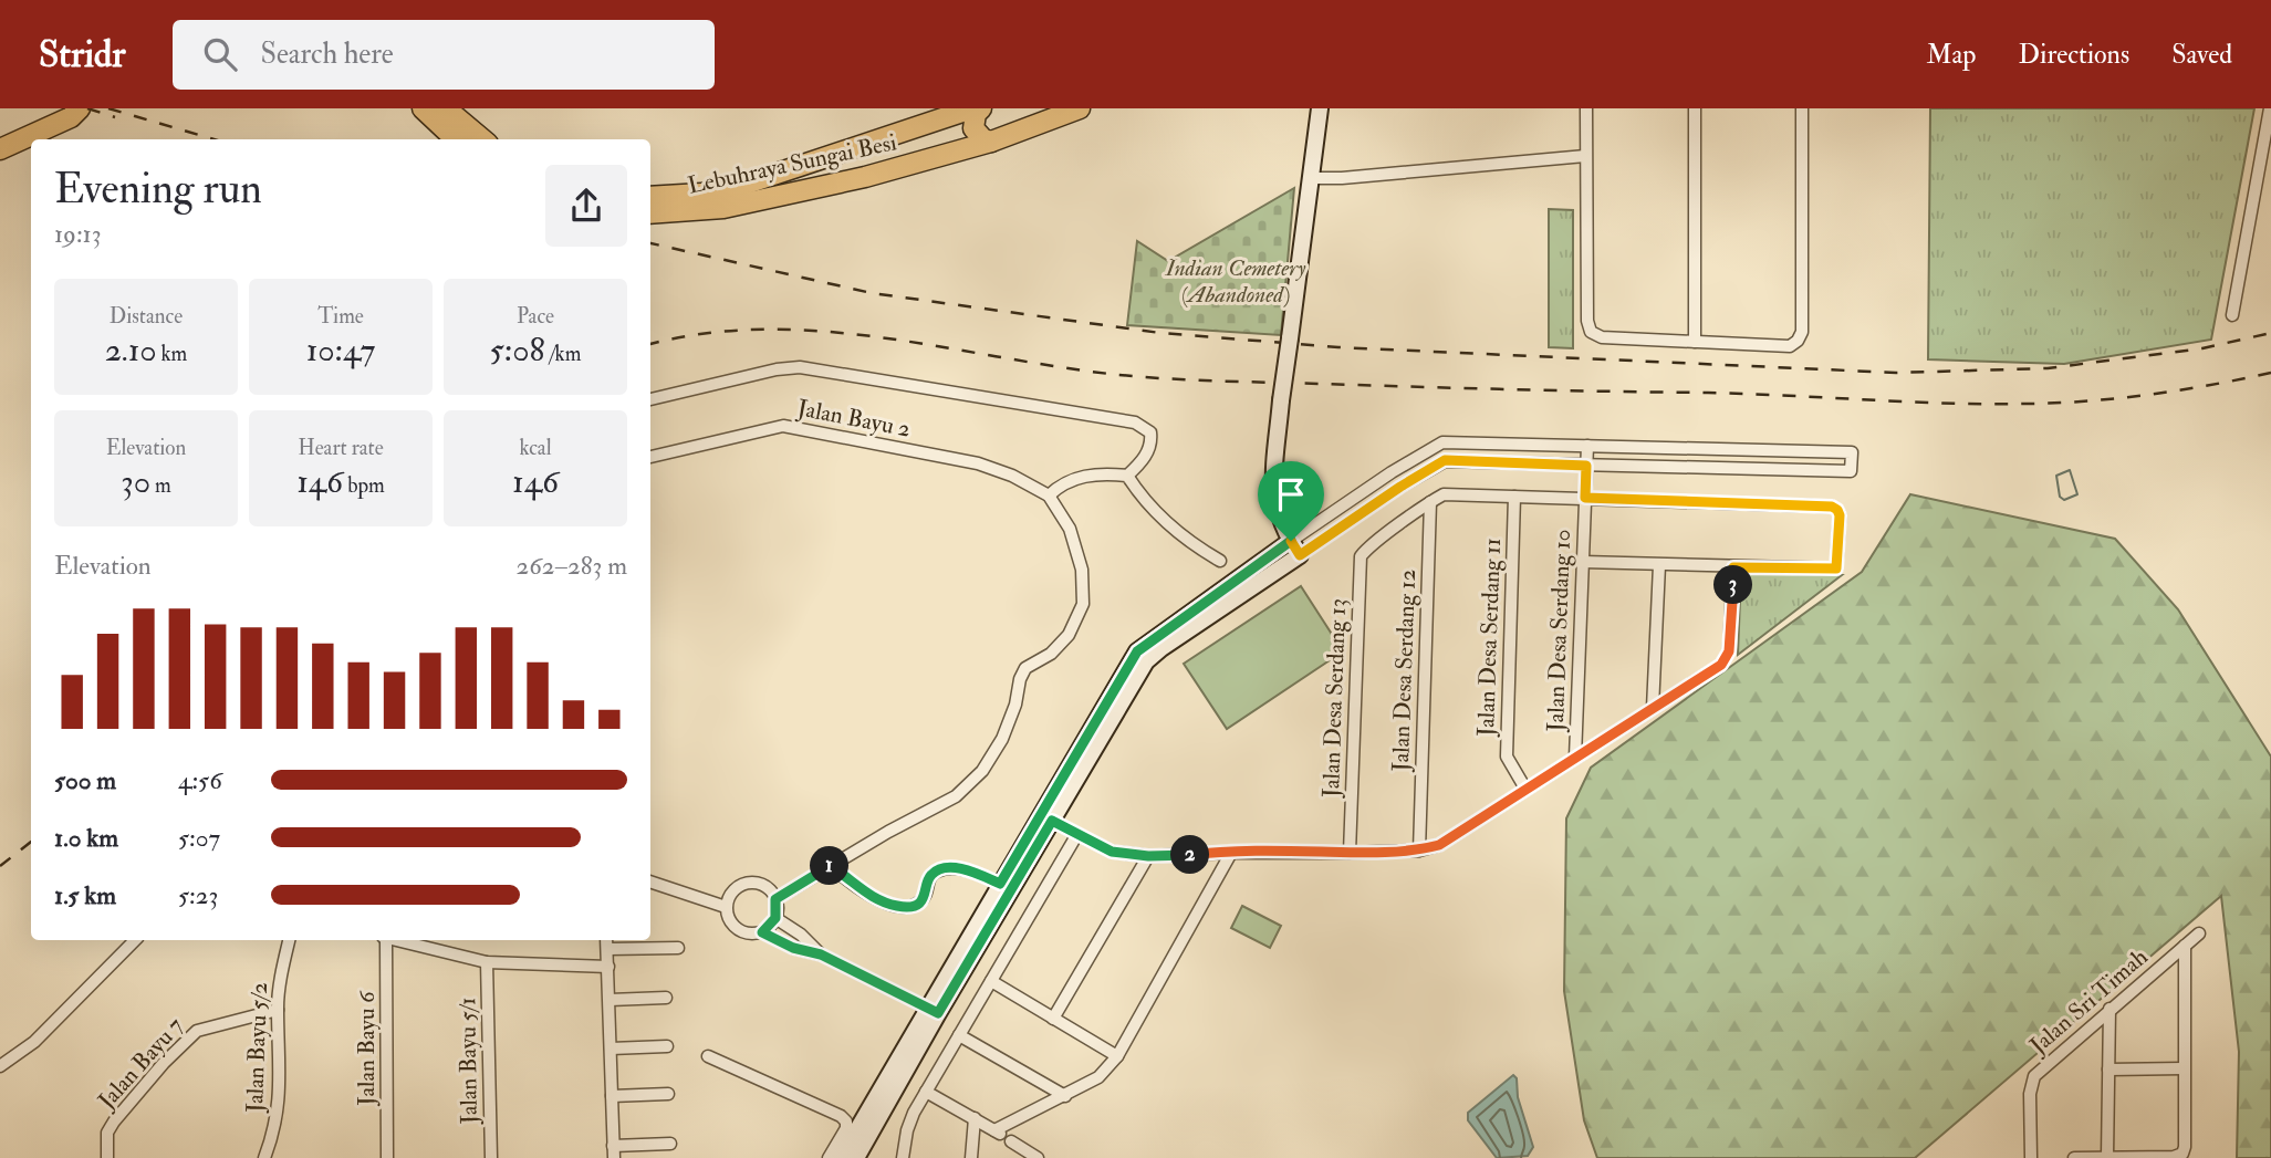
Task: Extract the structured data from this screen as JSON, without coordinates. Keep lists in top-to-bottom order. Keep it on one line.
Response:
{"streets":{"highway":["Lebuhraya Sungai Besi"],"street":["Jalan Bayu 2","Jalan Desa Serdang 10","Jalan Desa Serdang 11","Jalan Desa Serdang 12","Jalan Desa Serdang 13","Jalan Sri Timah","Jalan Bayu 5/2","Jalan Bayu 6","Jalan Bayu 5/1","Jalan Bayu 7"]},"crossings":[["Jalan Desa Serdang 11","Jalan Desa Serdang 13"],["Jalan Desa Serdang 12","Jalan Desa Serdang 13"],["Jalan Bayu 5/2","Jalan Bayu 7"]],"parks":["Indian Cemetery (Abandoned)"],"page":{"header":"Stridr","search":"Search here","nav":["Map","Directions","Saved"],"heading":["Evening run","19:13"],"stats":[["Distance","2.10 km"],["Time","10:47"],["Pace","5:08 /km"],["Elevation","30 m"],["Heart rate","146 bpm"],["kcal","146"]],"chart":["Elevation","262–283 m"],"pins":["3","2","1"],"list":[{"name":"500 m","note":"4:56"},{"name":"1.0 km","note":"5:07"},{"name":"1.5 km","note":"5:23"}]}}
